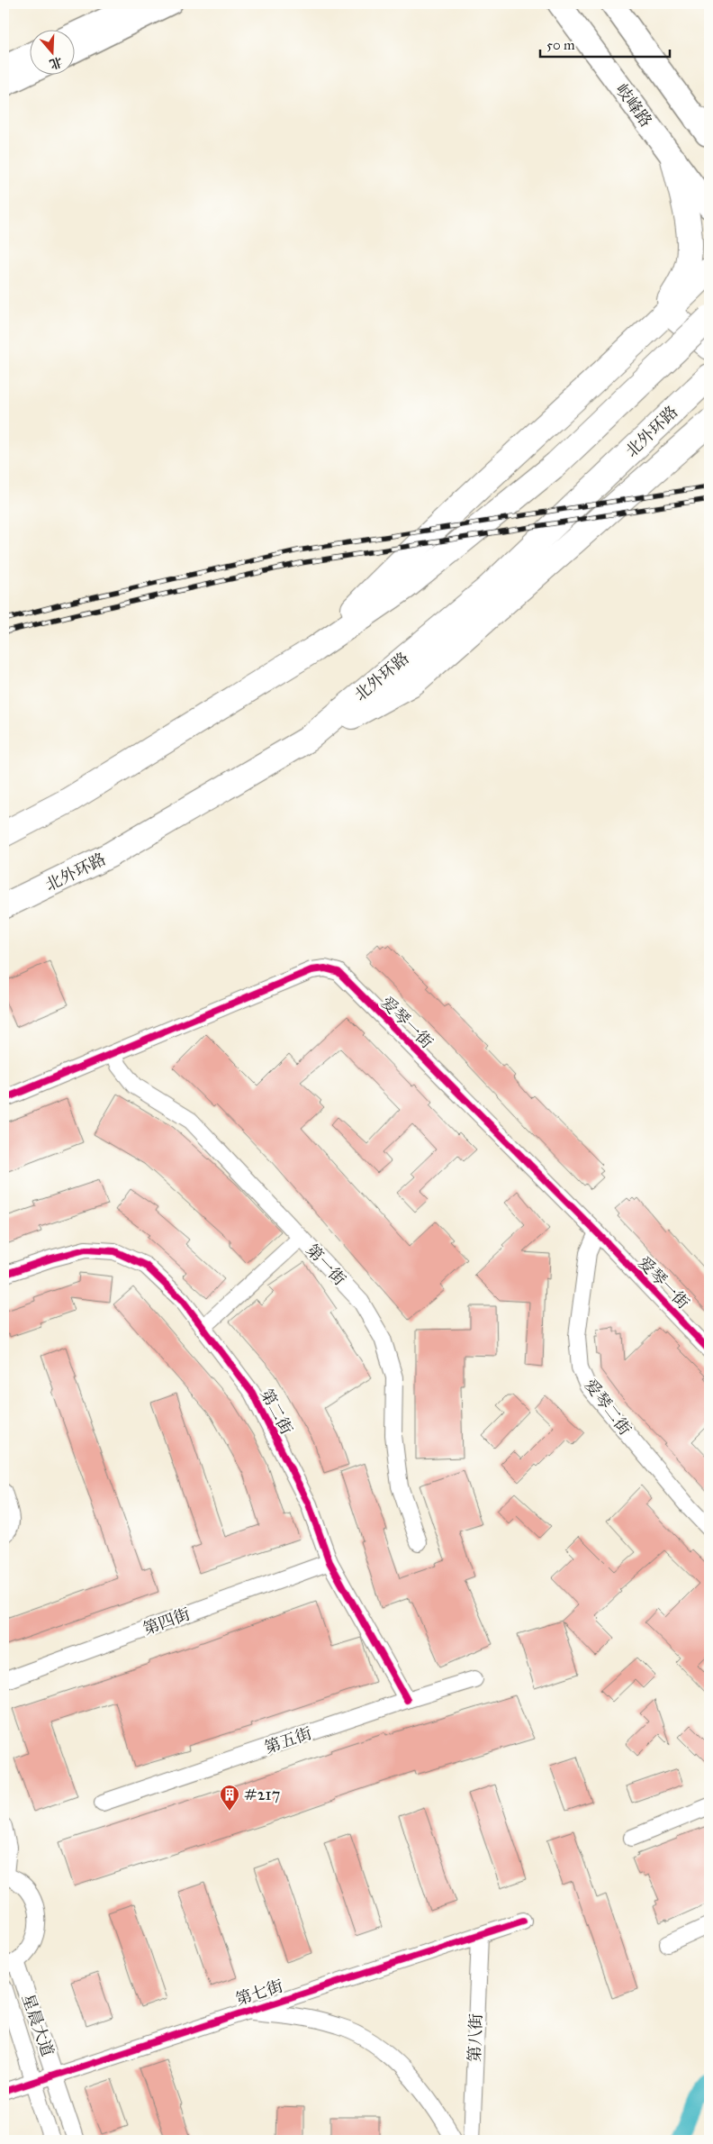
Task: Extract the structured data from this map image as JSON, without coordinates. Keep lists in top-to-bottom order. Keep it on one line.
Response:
{"streets":{"highway":["北外环路"],"main road":["岐峰路"],"street":["爱琴一街","第一街","爱琴二街","第二街","第四街","第五街","第七街","星晨大道","第八街"]},"crossings":[["爱琴一街","第一街"],["爱琴一街","爱琴二街"],["第二街","第四街"],["第二街","第五街"],["第七街","星晨大道"],["第七街","第八街"]],"places":{"building":["#217"]},"scale_bar":"50 m","north":"bottom"}
